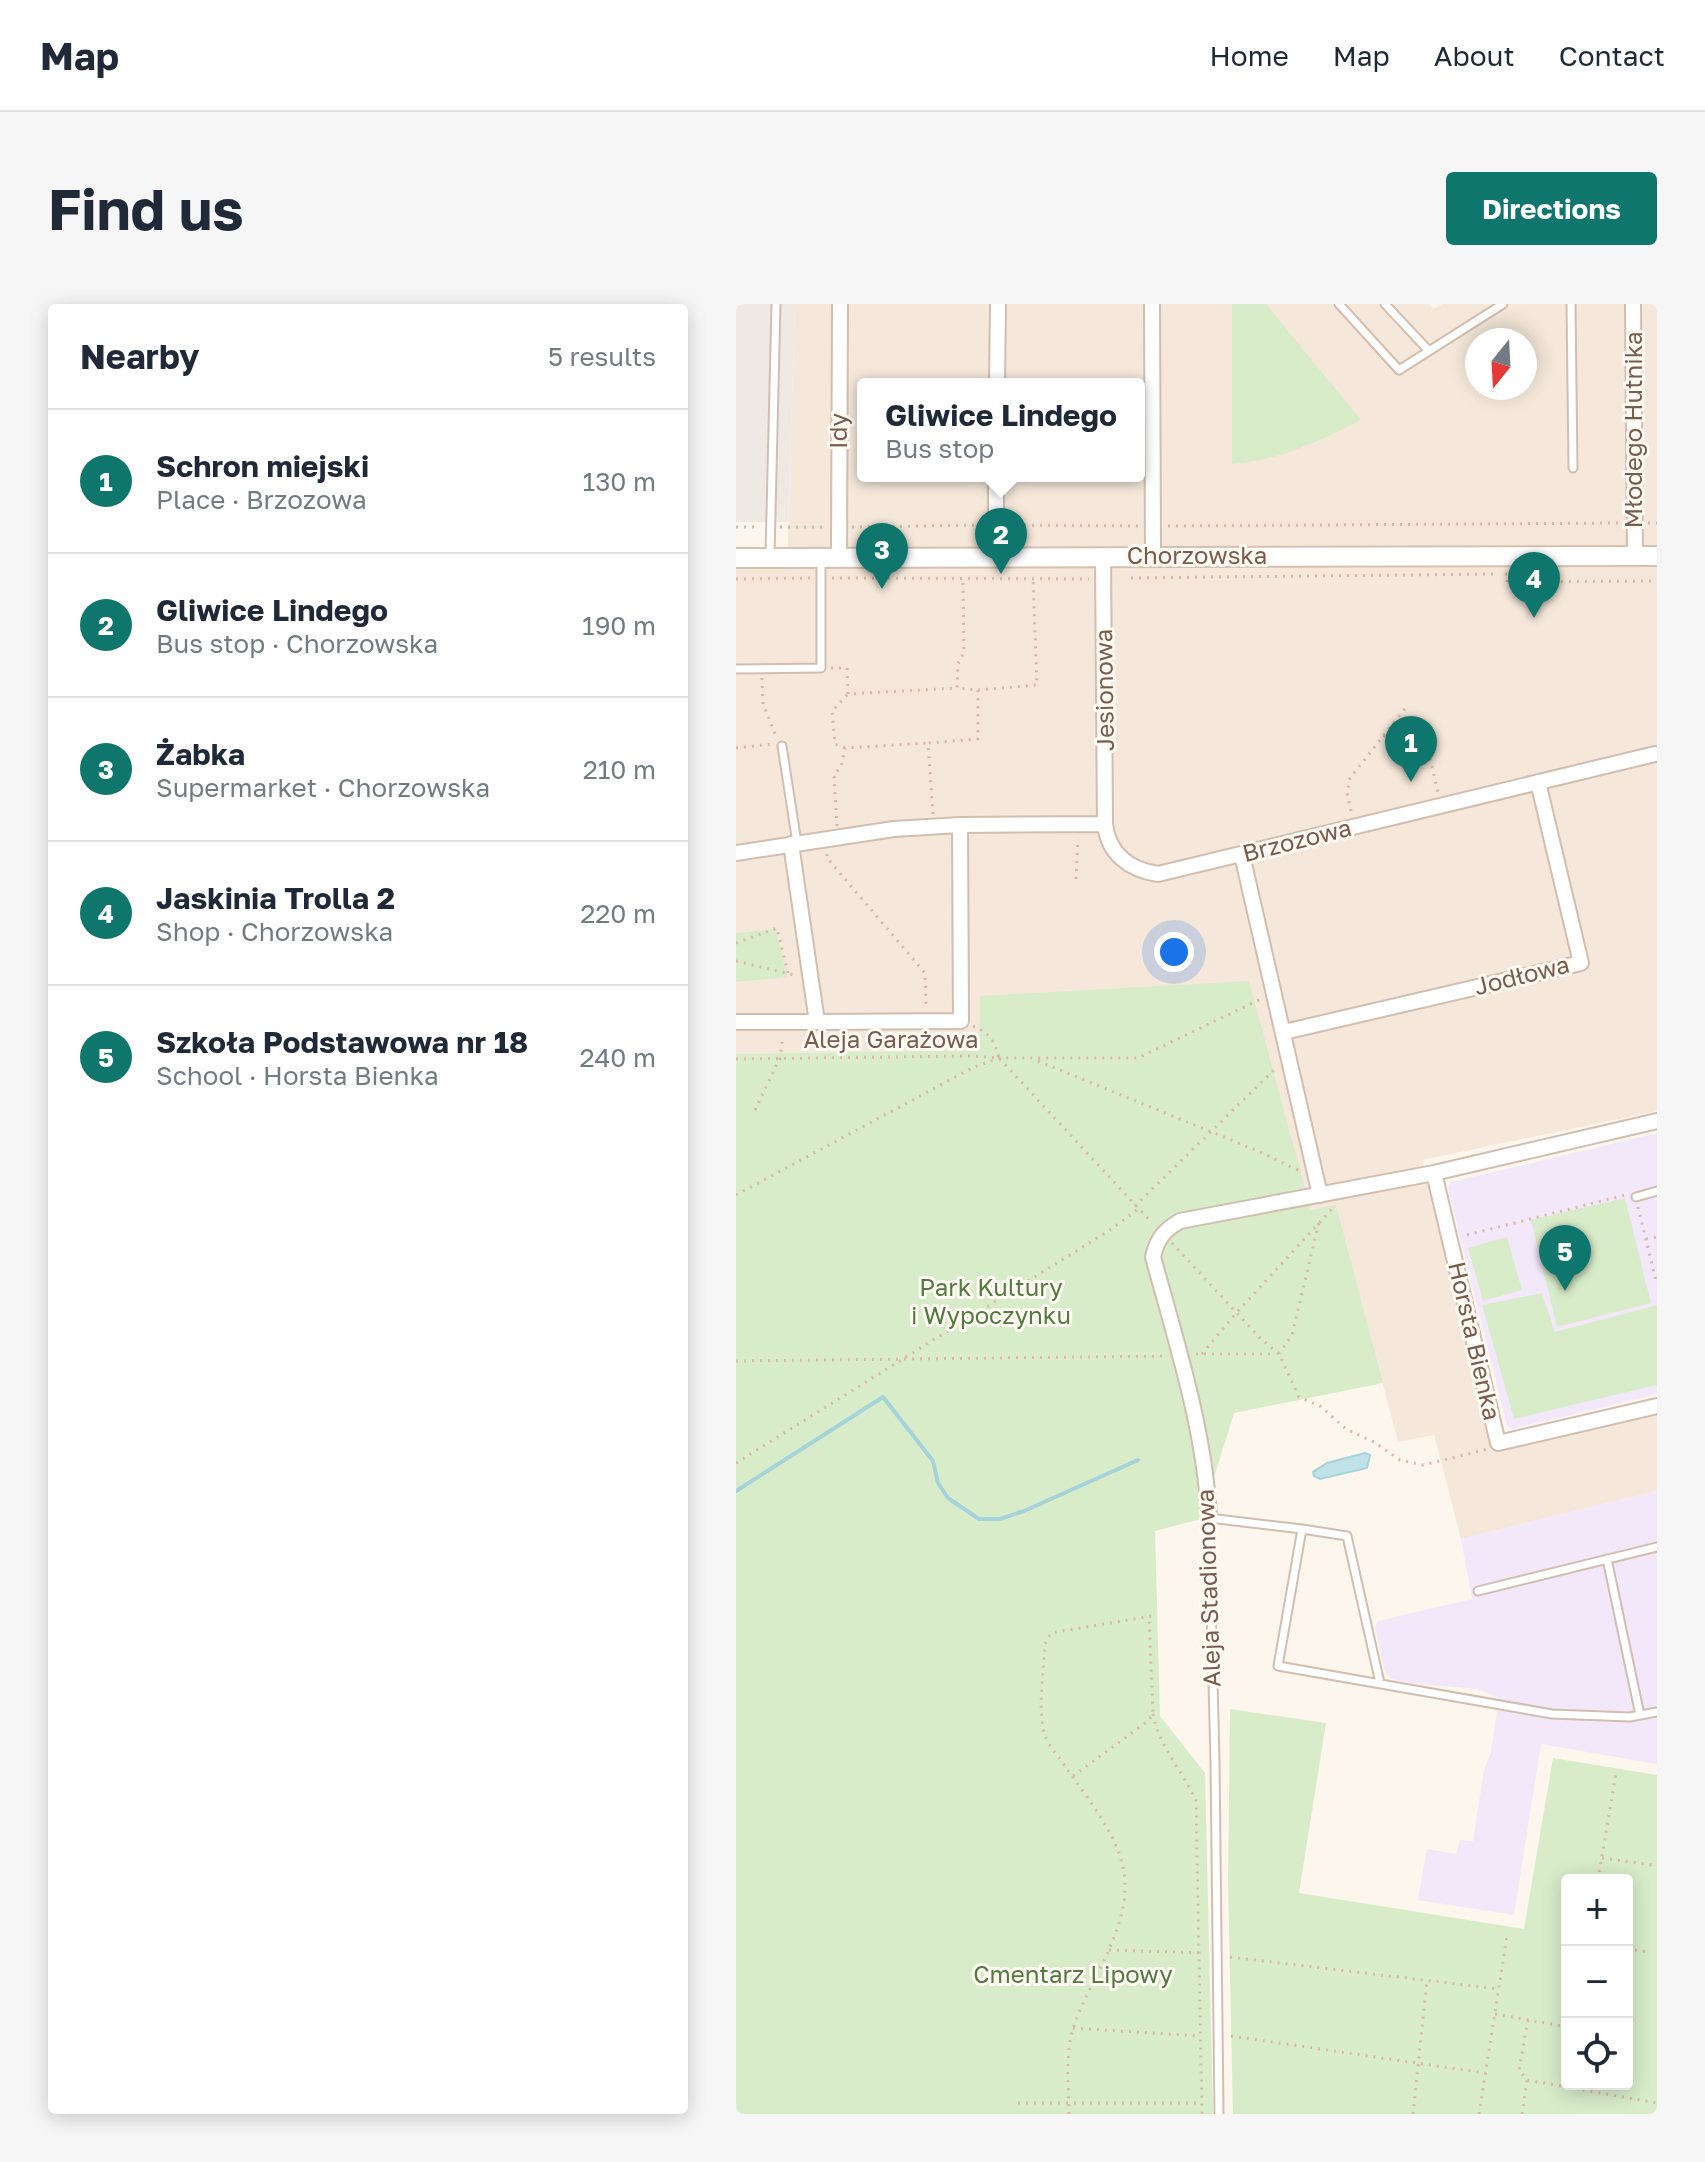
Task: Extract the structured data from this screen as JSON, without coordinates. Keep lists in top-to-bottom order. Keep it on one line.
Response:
{"streets":{"main road":["Chorzowska"],"street":["Młodego Hutnika","Idy","Jesionowa","Brzozowa","Jodłowa","Horsta Bienka","Aleja Stadionowa"],"path":["Aleja Garażowa"]},"crossings":[["Młodego Hutnika","Chorzowska"],["Idy","Chorzowska"],["Chorzowska","Jesionowa"],["Jesionowa","Brzozowa"],["Brzozowa","Jodłowa"],["Aleja Garażowa","Aleja Stadionowa"]],"parks":["Park Kultury i Wypoczynku","Cmentarz Lipowy"],"north":"bottom","page":{"header":"Map","nav":["Home","Map","About","Contact"],"buttons":"Directions","title":"Find us","heading":["Nearby","5 results"],"popup":["Gliwice Lindego","Bus stop"],"list":[{"mark":"1","name":"Schron miejski","note":"Place · Brzozowa","value":"130 m"},{"mark":"2","name":"Gliwice Lindego","note":"Bus stop · Chorzowska","value":"190 m"},{"mark":"3","name":"Żabka","note":"Supermarket · Chorzowska","value":"210 m"},{"mark":"4","name":"Jaskinia Trolla 2","note":"Shop · Chorzowska","value":"220 m"},{"mark":"5","name":"Szkoła Podstawowa nr 18","note":"School · Horsta Bienka","value":"240 m"}],"pins":["2","3","4","1","5"],"map_buttons":["+","−"]}}
